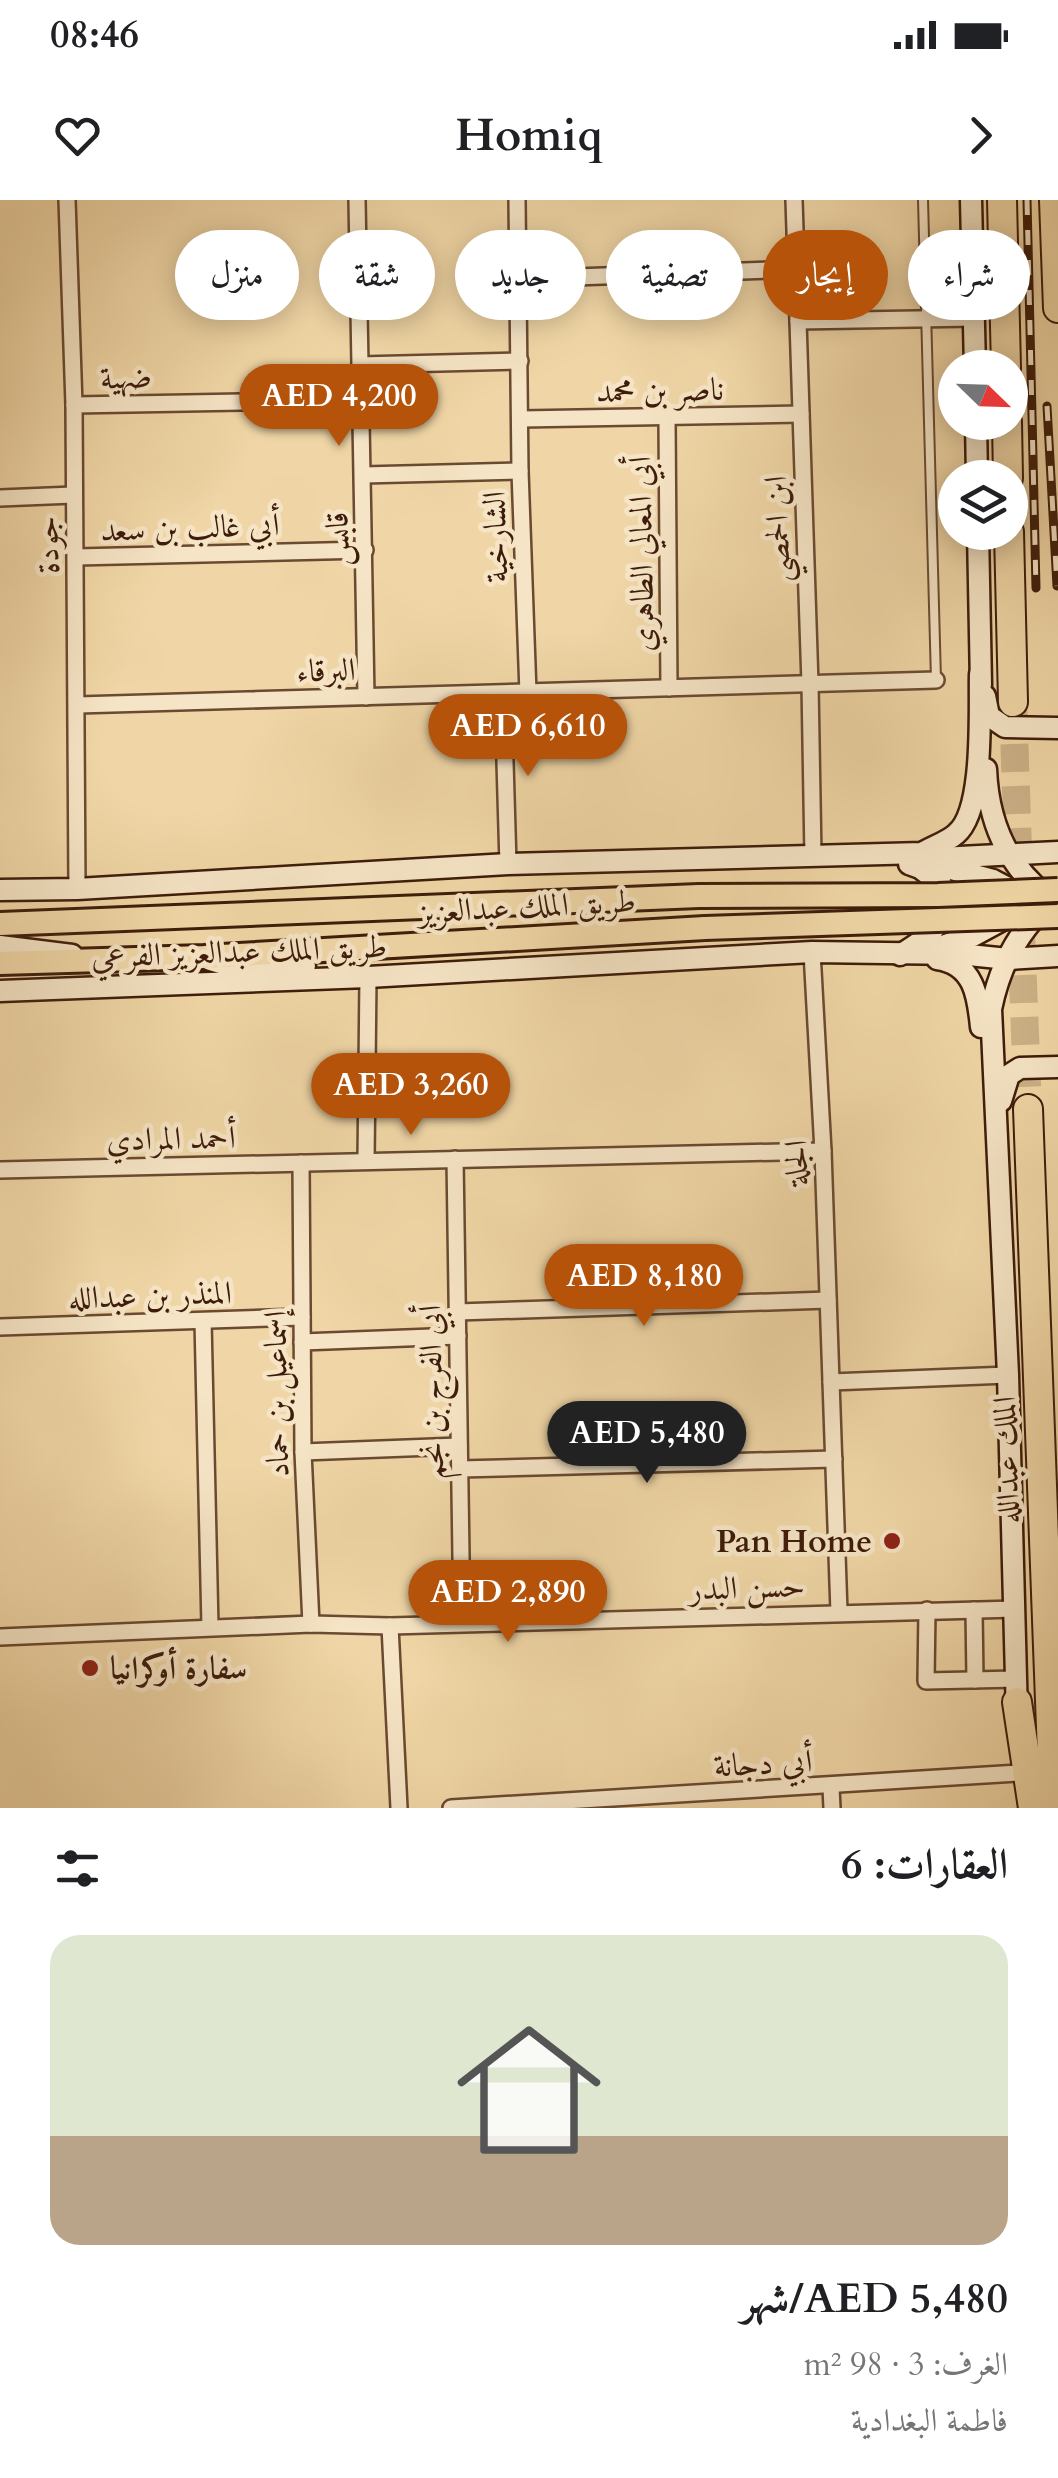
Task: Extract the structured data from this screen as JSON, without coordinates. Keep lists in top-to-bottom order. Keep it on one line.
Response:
{"streets":{"highway":["الملك عبدالله"],"main road":["طريق الملك عبدالعزيز"],"street":["ضهية","ناصر بن محمد","أبي غالب بن سعد","ابن الحمصي","الشارخية","قابس","جودة","أبي المعالي الطاهري","البرقاء","طريق الملك عبدالعزيز الفرعي","أحمد المرادي","الجلة","المنذر بن عبدالله","أبي الفرج بن نجم","إسماعيل بن حماد","حسن البدر","أبي دجانة"]},"crossings":[["ضهية","قابس"],["ضهية","جودة"],["ناصر بن محمد","ابن الحمصي"],["ناصر بن محمد","الشارخية"],["ناصر بن محمد","أبي المعالي الطاهري"],["أبي غالب بن سعد","قابس"],["أبي غالب بن سعد","جودة"],["ابن الحمصي","البرقاء"],["الشارخية","البرقاء"],["قابس","البرقاء"],["جودة","البرقاء"],["أبي المعالي الطاهري","البرقاء"],["طريق الملك عبدالعزيز الفرعي","الجلة"],["أحمد المرادي","الجلة"],["أحمد المرادي","أبي الفرج بن نجم"],["أحمد المرادي","إسماعيل بن حماد"],["الجلة","حسن البدر"],["المنذر بن عبدالله","إسماعيل بن حماد"],["أبي الفرج بن نجم","حسن البدر"],["إسماعيل بن حماد","حسن البدر"]],"places":["Pan Home","سفارة أوكرانيا"],"north":"bottom right","page":{"status":"08:46","header":"Homiq","chip":["شراء","إيجار","تصفية","جديد","شقة","منزل"],"price":["AED 4,200","AED 6,610","AED 3,260","AED 8,180","AED 5,480","AED 2,890"],"heading":"العقارات: 6","list":[{"name":"AED 5,480/شهر","note":"الغرف: 3 · 98 m² · فاطمة البغدادية"}]}}
